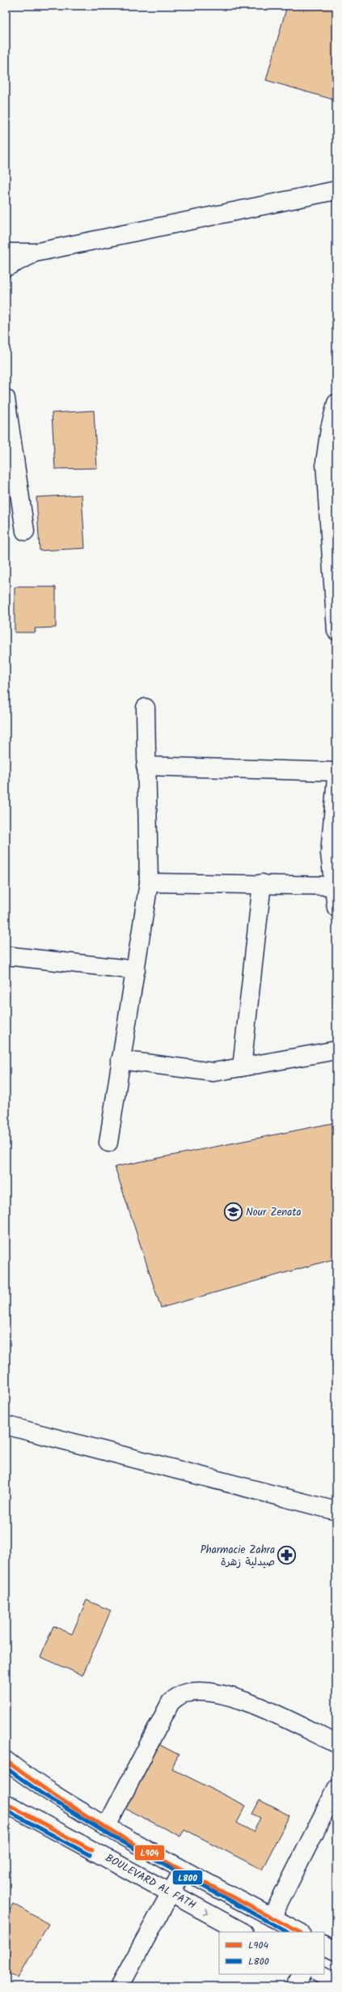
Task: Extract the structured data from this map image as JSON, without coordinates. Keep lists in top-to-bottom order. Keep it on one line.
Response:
{"streets":{"main road":["BOULEVARD AL FATH"]},"places":{"school or university":["Nour Zenata"],"pharmacy":["Pharmacie Zahra صيدلية زهرة"]},"lines":["transit line L904","transit line L800"],"legend":["L904","L800"]}
